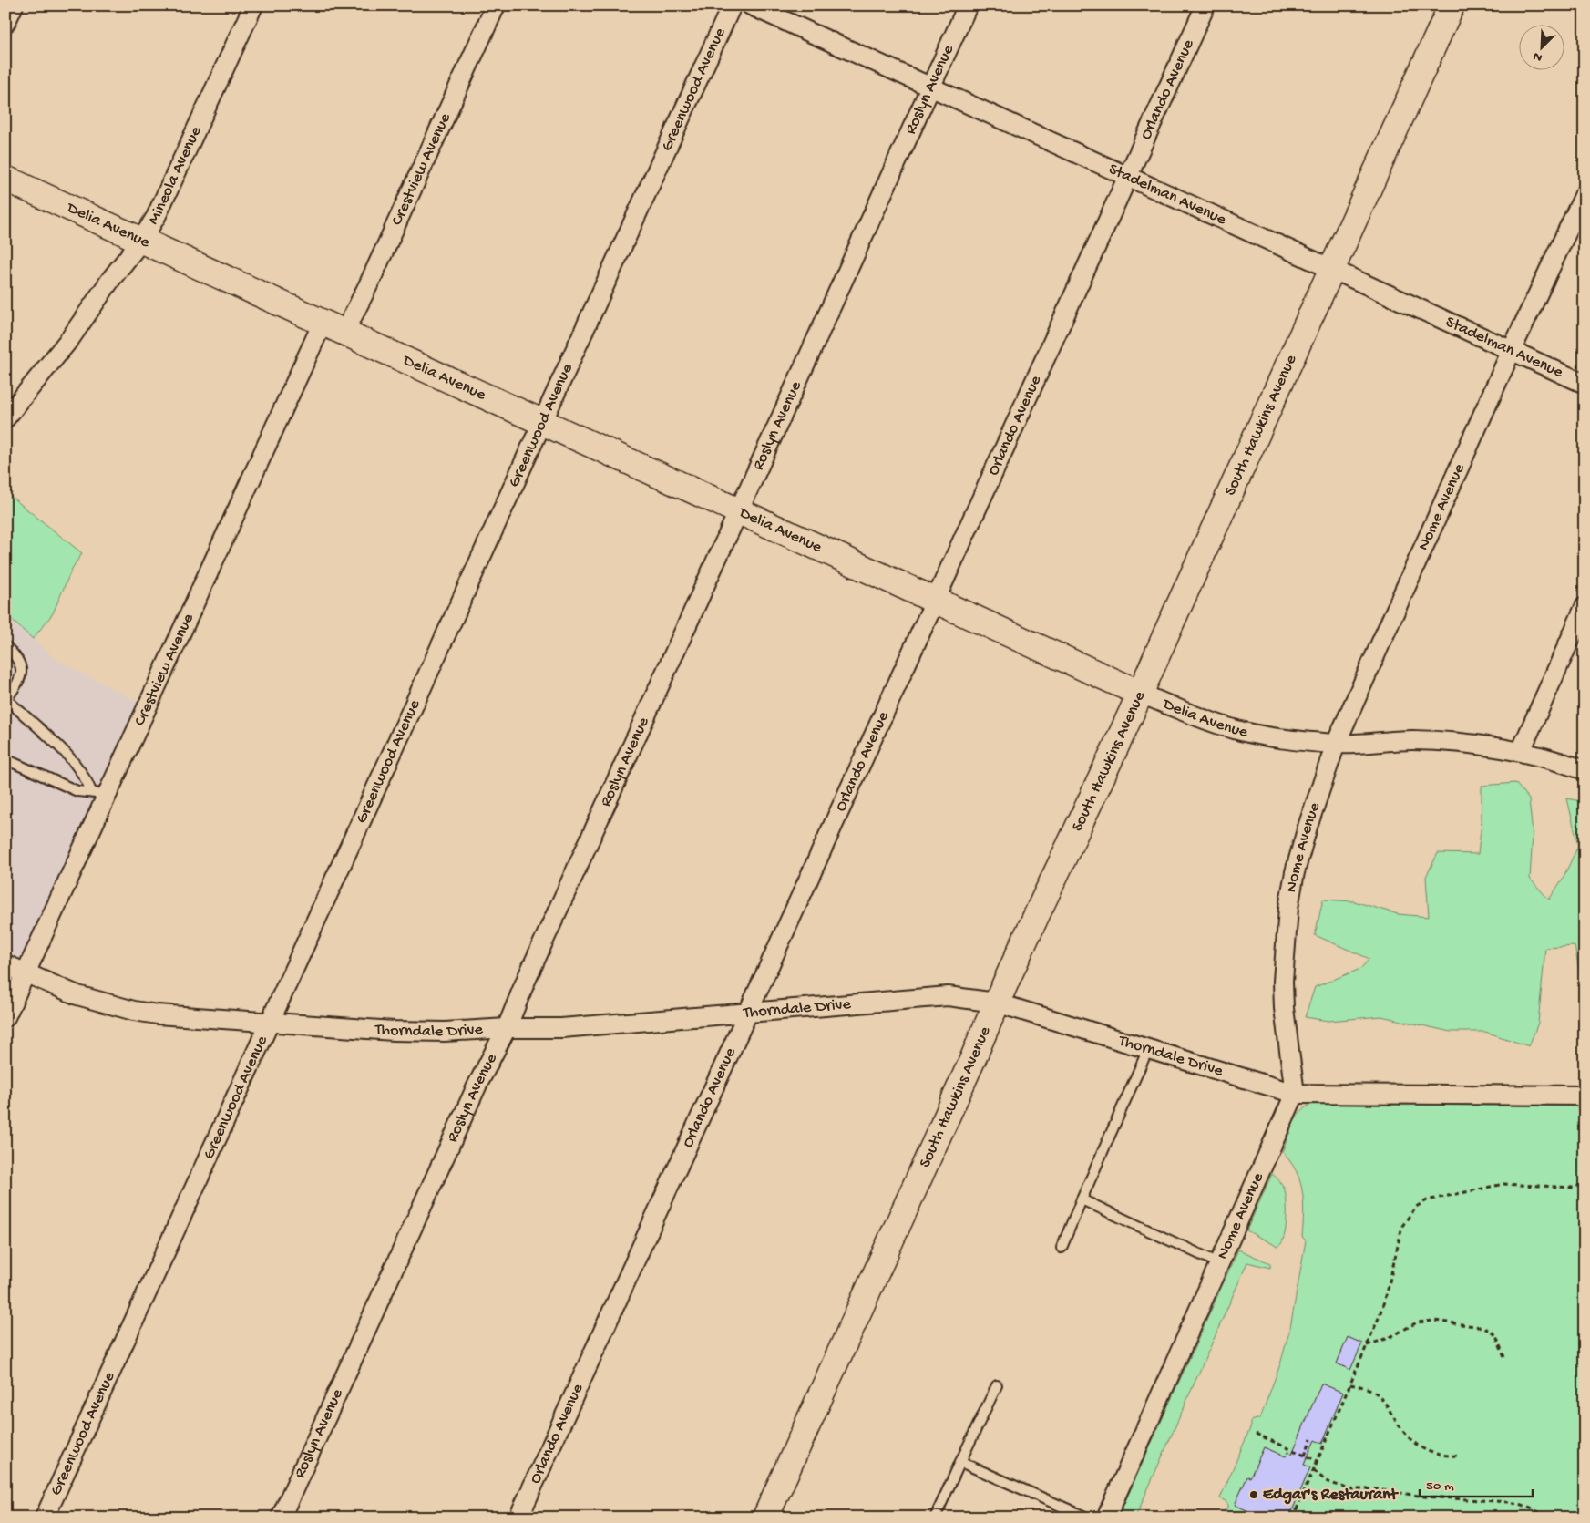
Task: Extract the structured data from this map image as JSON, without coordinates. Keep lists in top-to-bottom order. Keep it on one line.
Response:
{"streets":{"main road":["Delia Avenue","South Hawkins Avenue"],"street":["Greenwood Avenue","Roslyn Avenue","Orlando Avenue","Crestview Avenue","Mineola Avenue","Stadelman Avenue","Nome Avenue","Thorndale Drive"]},"crossings":[["Greenwood Avenue","Delia Avenue"],["Greenwood Avenue","Thorndale Drive"],["Roslyn Avenue","Stadelman Avenue"],["Roslyn Avenue","Delia Avenue"],["Roslyn Avenue","Thorndale Drive"],["Orlando Avenue","Stadelman Avenue"],["Orlando Avenue","Delia Avenue"],["Orlando Avenue","Thorndale Drive"],["Crestview Avenue","Delia Avenue"],["Crestview Avenue","Thorndale Drive"],["Mineola Avenue","Delia Avenue"],["Stadelman Avenue","South Hawkins Avenue"],["Stadelman Avenue","Nome Avenue"],["Delia Avenue","South Hawkins Avenue"],["Delia Avenue","Nome Avenue"],["South Hawkins Avenue","Thorndale Drive"],["Nome Avenue","Thorndale Drive"]],"places":["Edgar's Restaurant"],"scale_bar":"50 m","north":"bottom left"}
